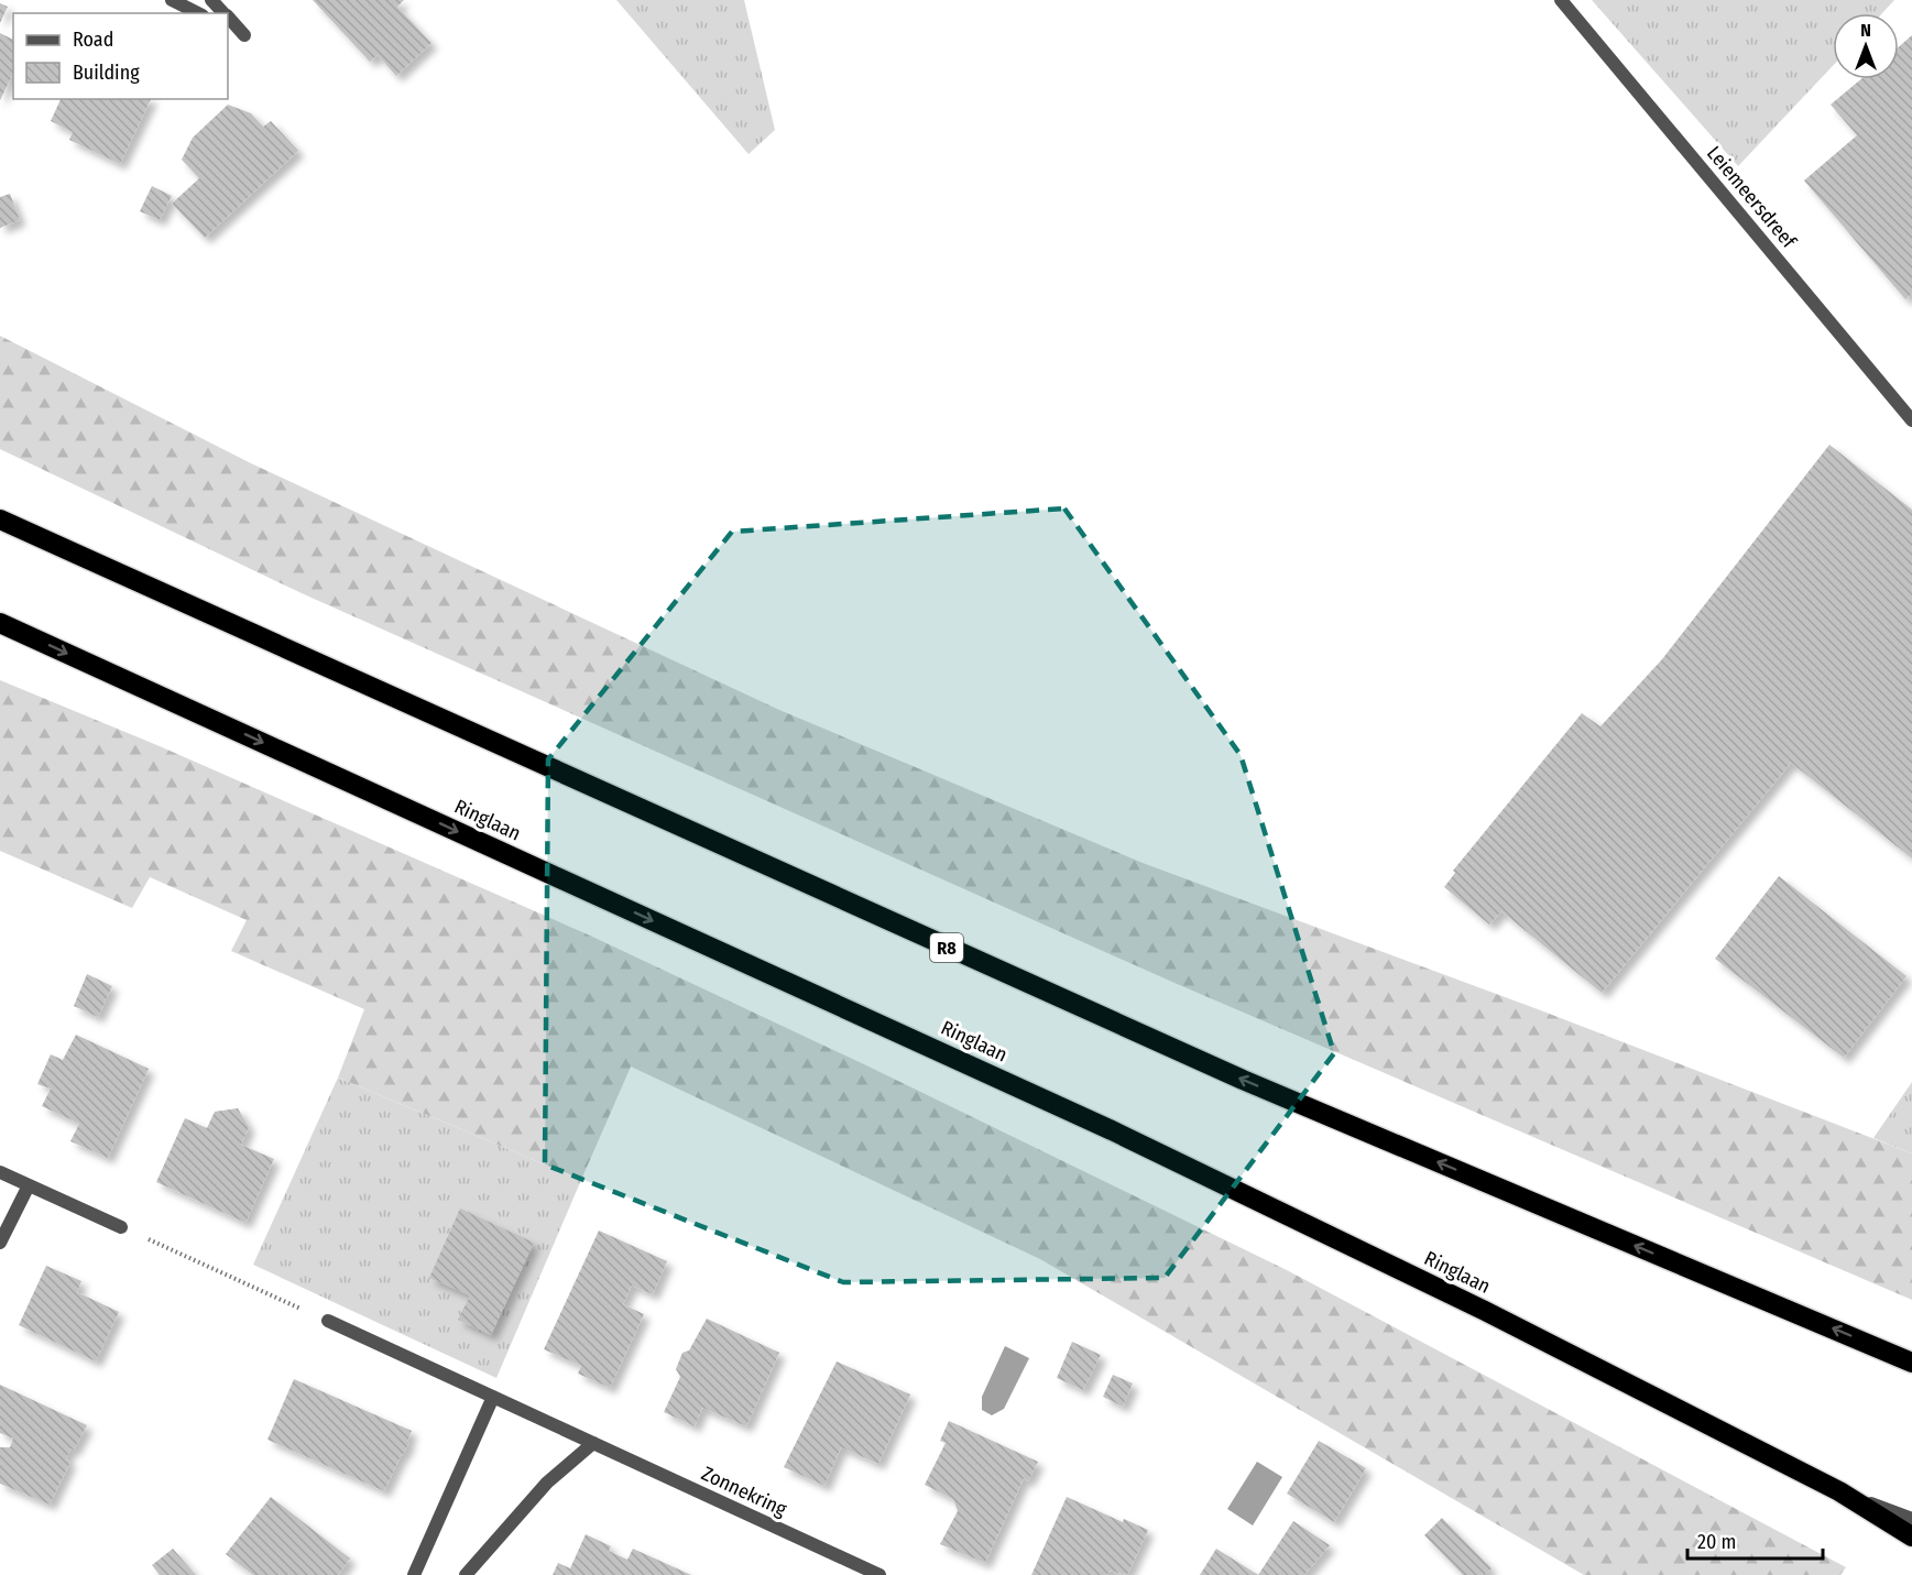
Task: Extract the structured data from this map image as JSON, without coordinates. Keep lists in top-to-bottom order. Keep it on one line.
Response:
{"streets":{"highway":["Ringlaan","R8"],"street":["Leiemeersdreef","Zonnekring"]},"legend":["Road","Building"],"scale_bar":"20 m","north":"top"}
